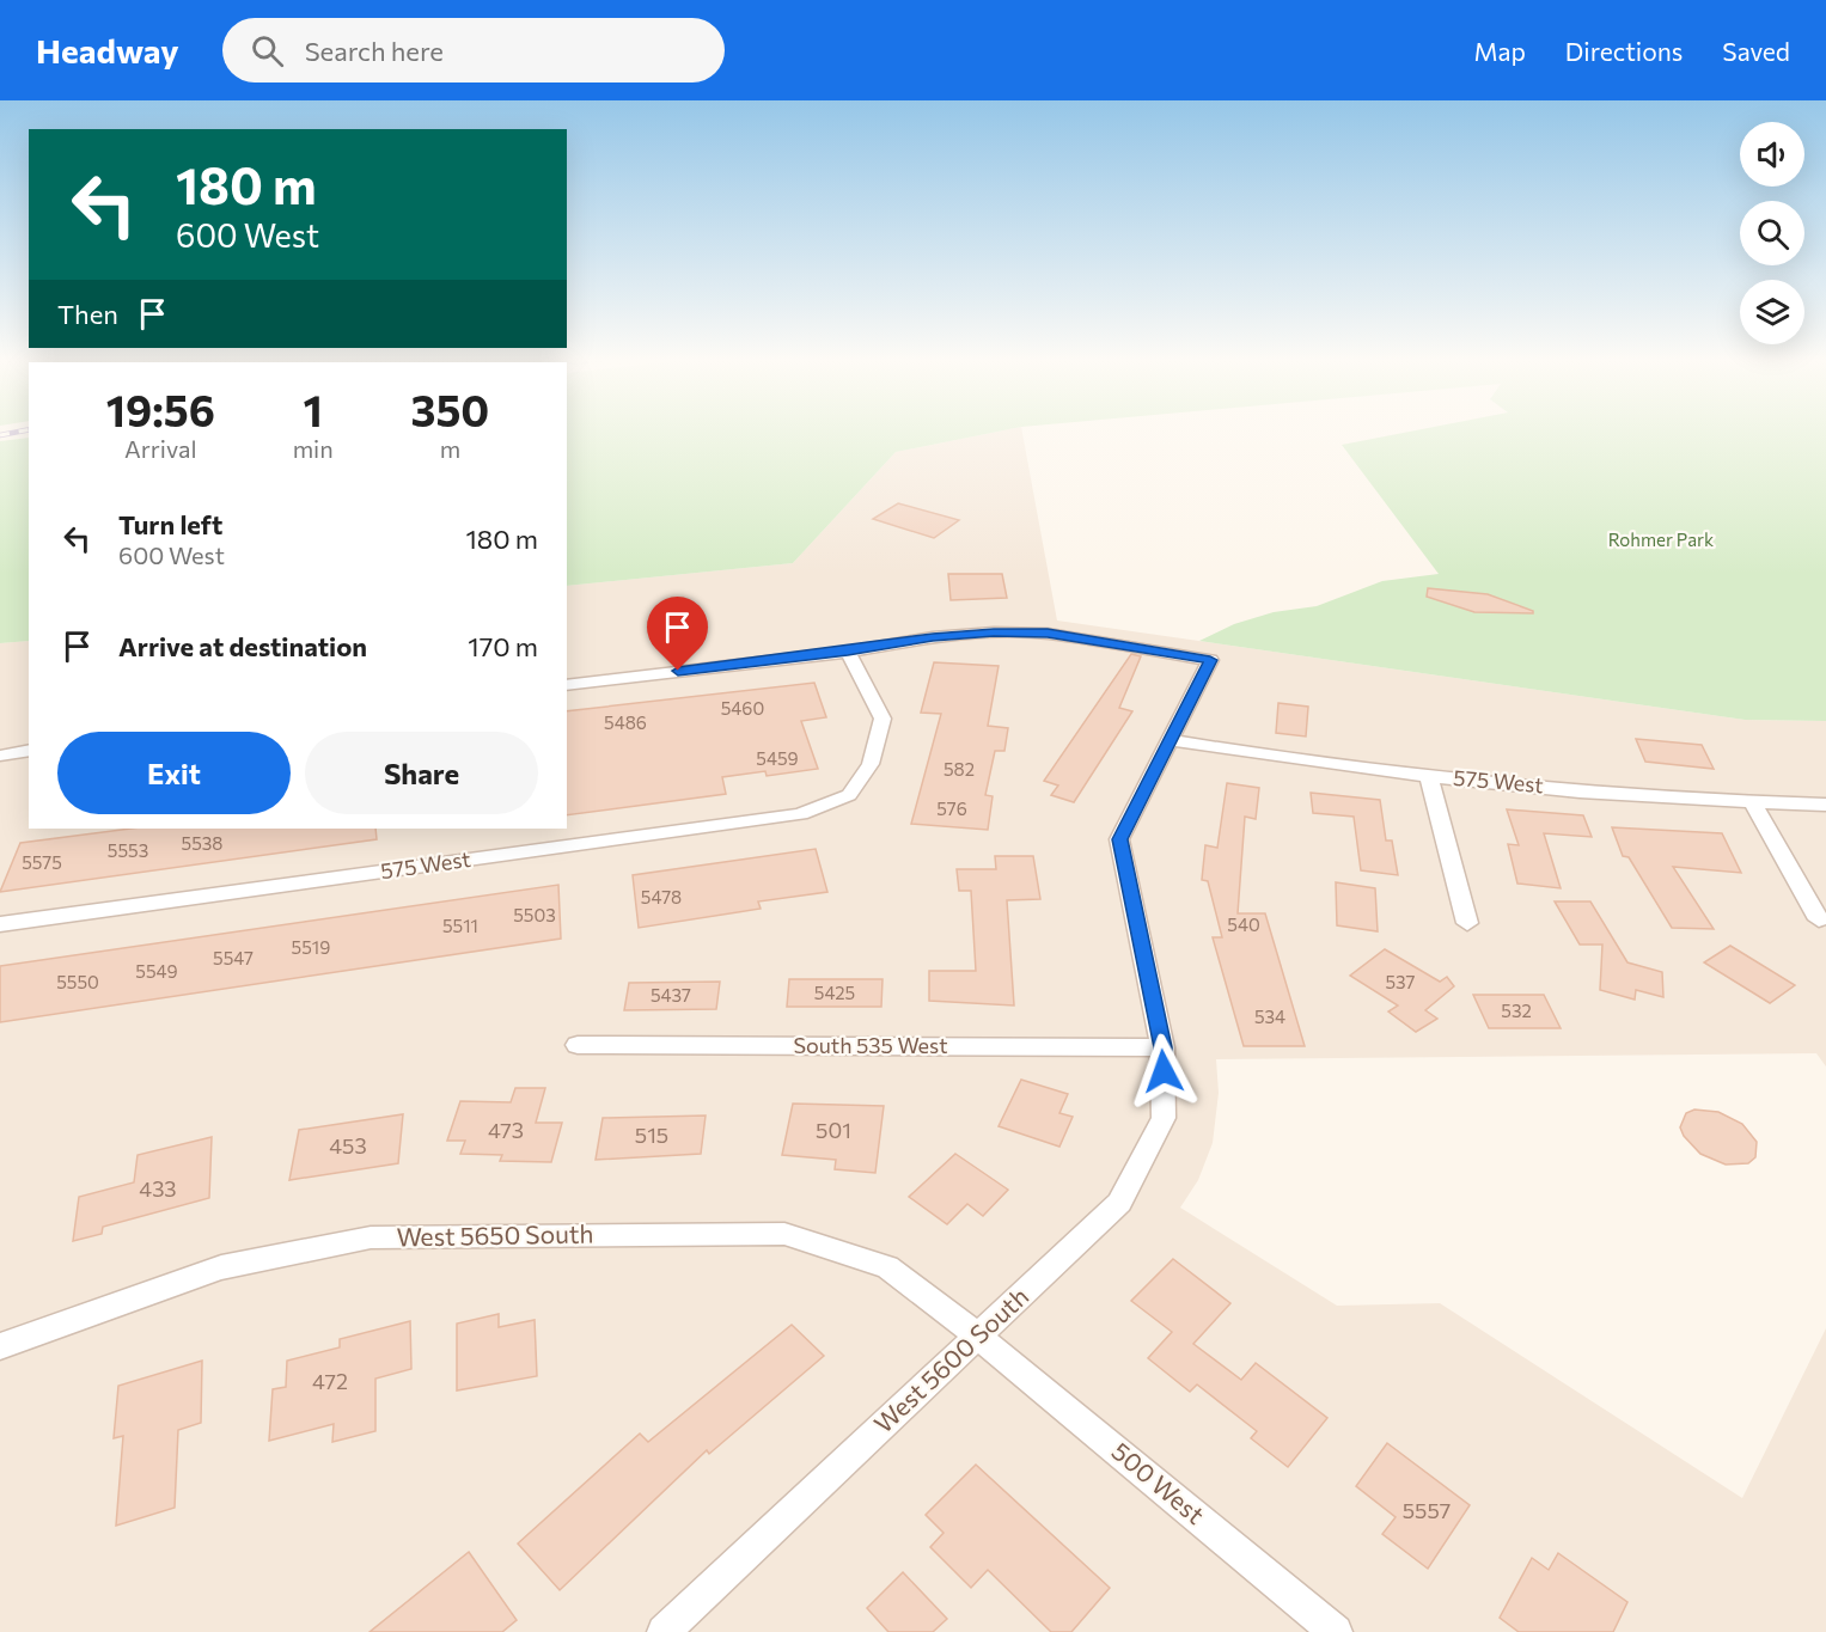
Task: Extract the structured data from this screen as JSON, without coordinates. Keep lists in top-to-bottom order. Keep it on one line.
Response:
{"streets":{"street":["575 West","South 535 West","West 5650 South","West 5600 South","500 West"]},"crossings":[["575 West","West 5600 South"],["South 535 West","West 5600 South"],["West 5650 South","West 5600 South"],["West 5650 South","500 West"],["West 5600 South","500 West"]],"parks":["Rohmer Park"],"house_numbers":["5460","5486","5459","582","576","5538","5553","5575","5478","5503","540","5511","5519","5547","5549","5550","537","5425","5437","532","534","473","501","515","453","433","472","5557"],"page":{"header":"Headway","search":"Search here","nav":["Map","Directions","Saved"],"turn":["180 m","600 West"],"then":"Then","eta":["19:56","Arrival","1","min","350","m"],"list":[{"name":"Turn left","note":"600 West","value":"180 m"},{"name":"Arrive at destination","value":"170 m"}],"buttons":["Exit","Share"]}}
